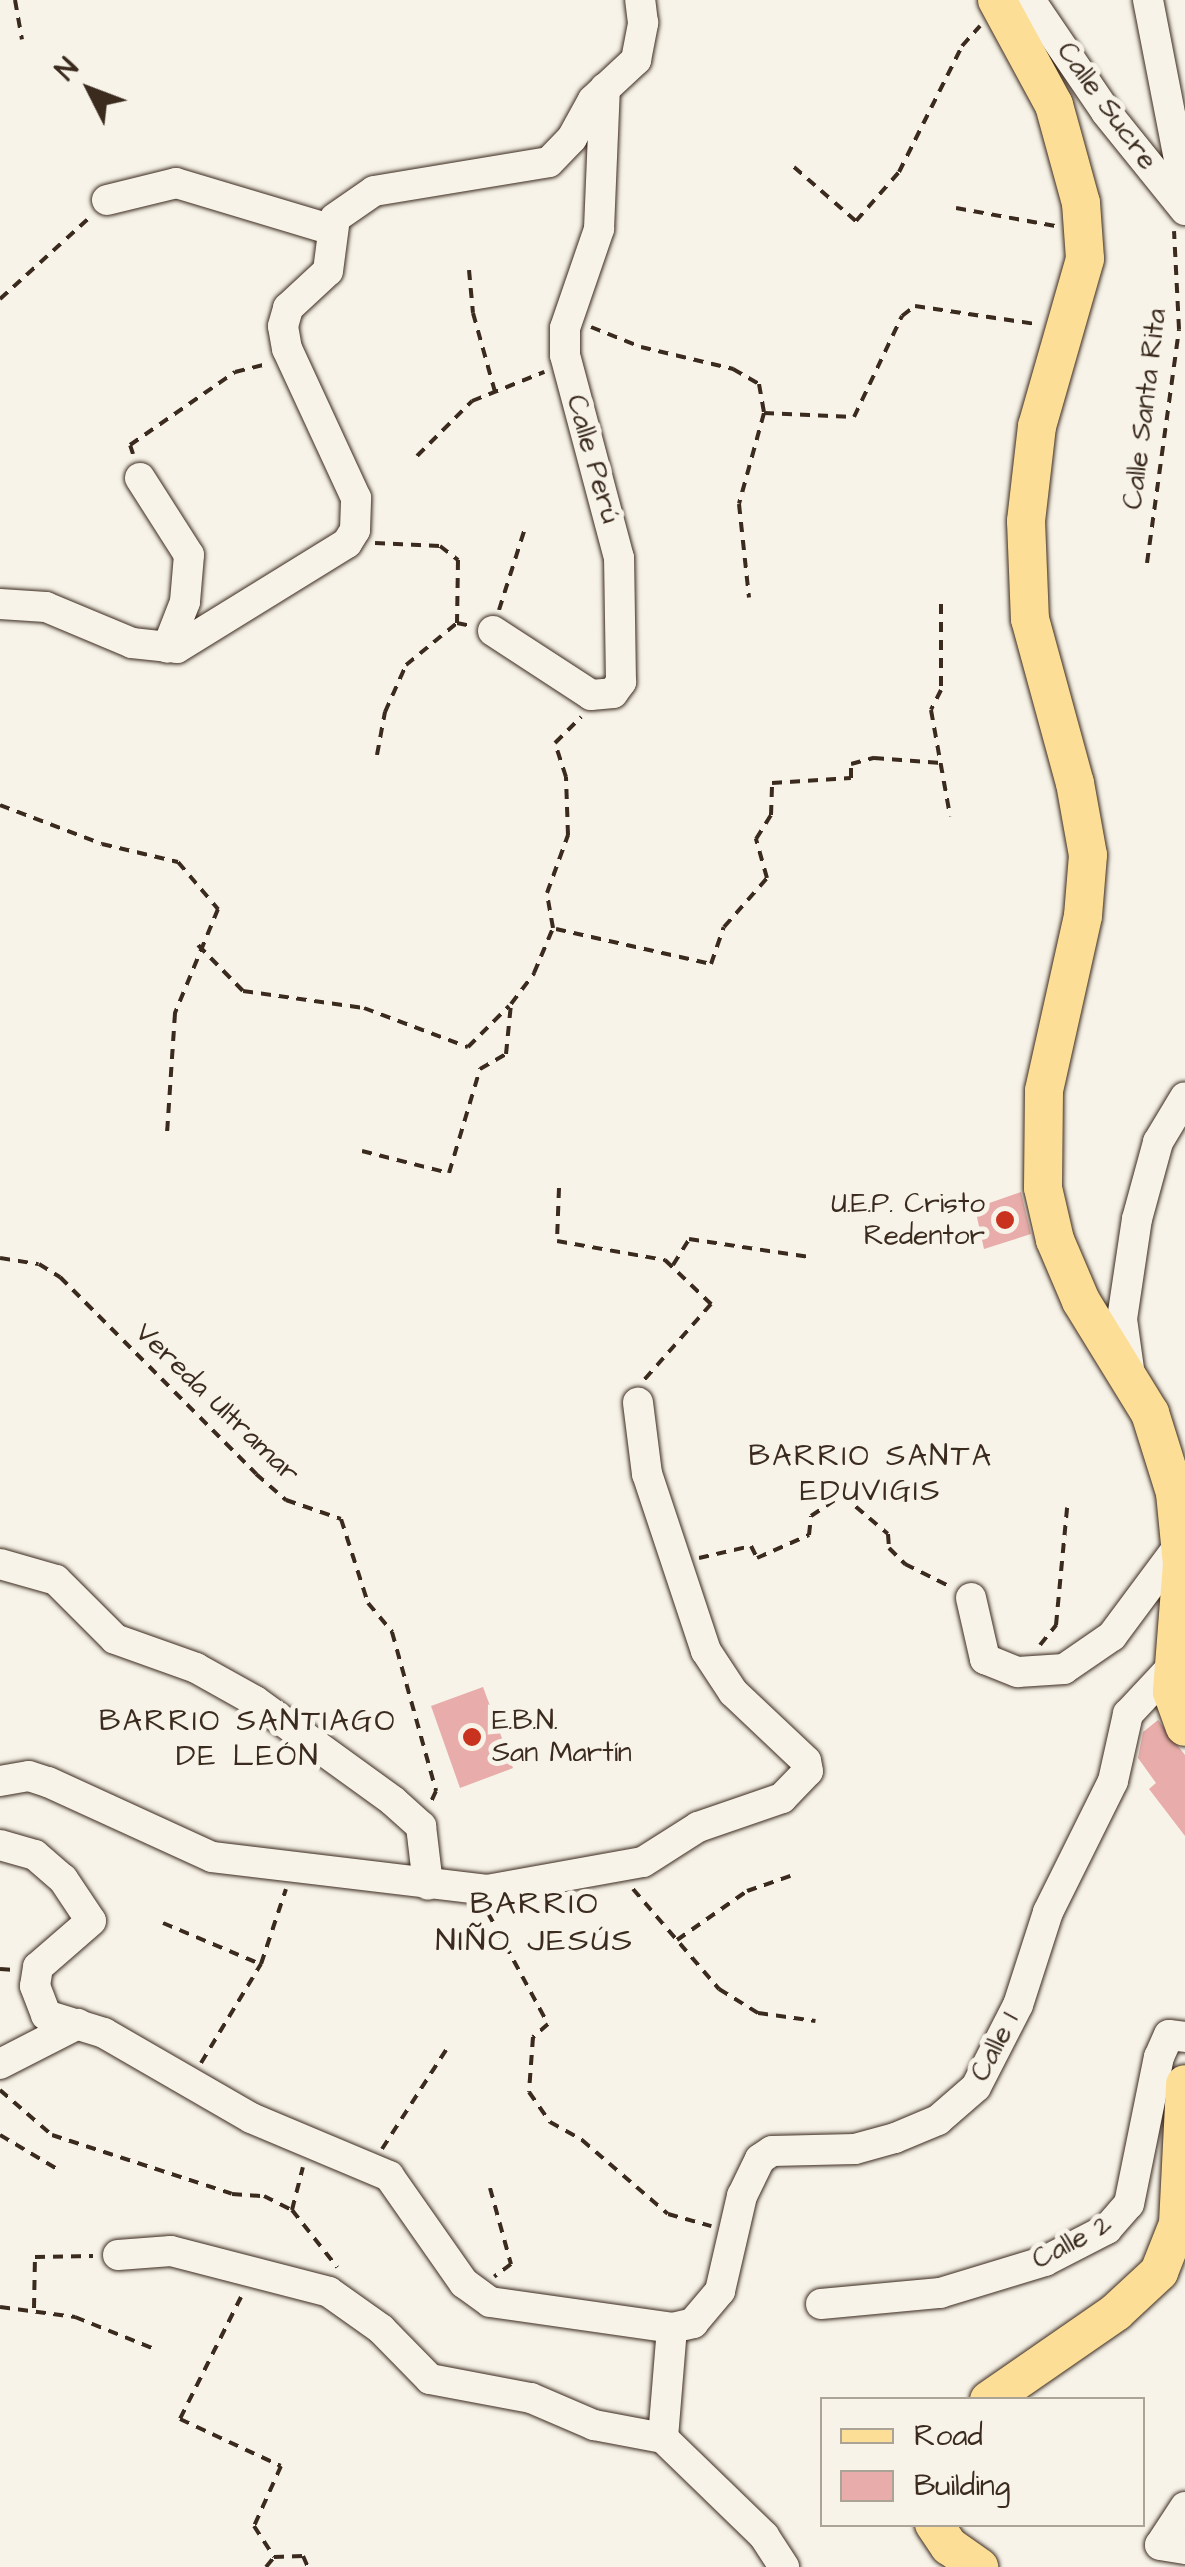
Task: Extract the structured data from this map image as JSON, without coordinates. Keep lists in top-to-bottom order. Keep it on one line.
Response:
{"streets":{"street":["Calle Sucre","Calle Perú","Calle 1","Calle 2"],"path":["Calle Santa Rita","Vereda Ultramar"]},"crossings":[["Calle Sucre","Calle Santa Rita"]],"districts":["BARRIO SANTA EDUVIGIS","BARRIO SANTIAGO DE LEÓN","BARRIO NIÑO JESÚS"],"places":["U.E.P. Cristo Redentor","E.B.N. San Martín"],"legend":["Road","Building"],"north":"top left"}
